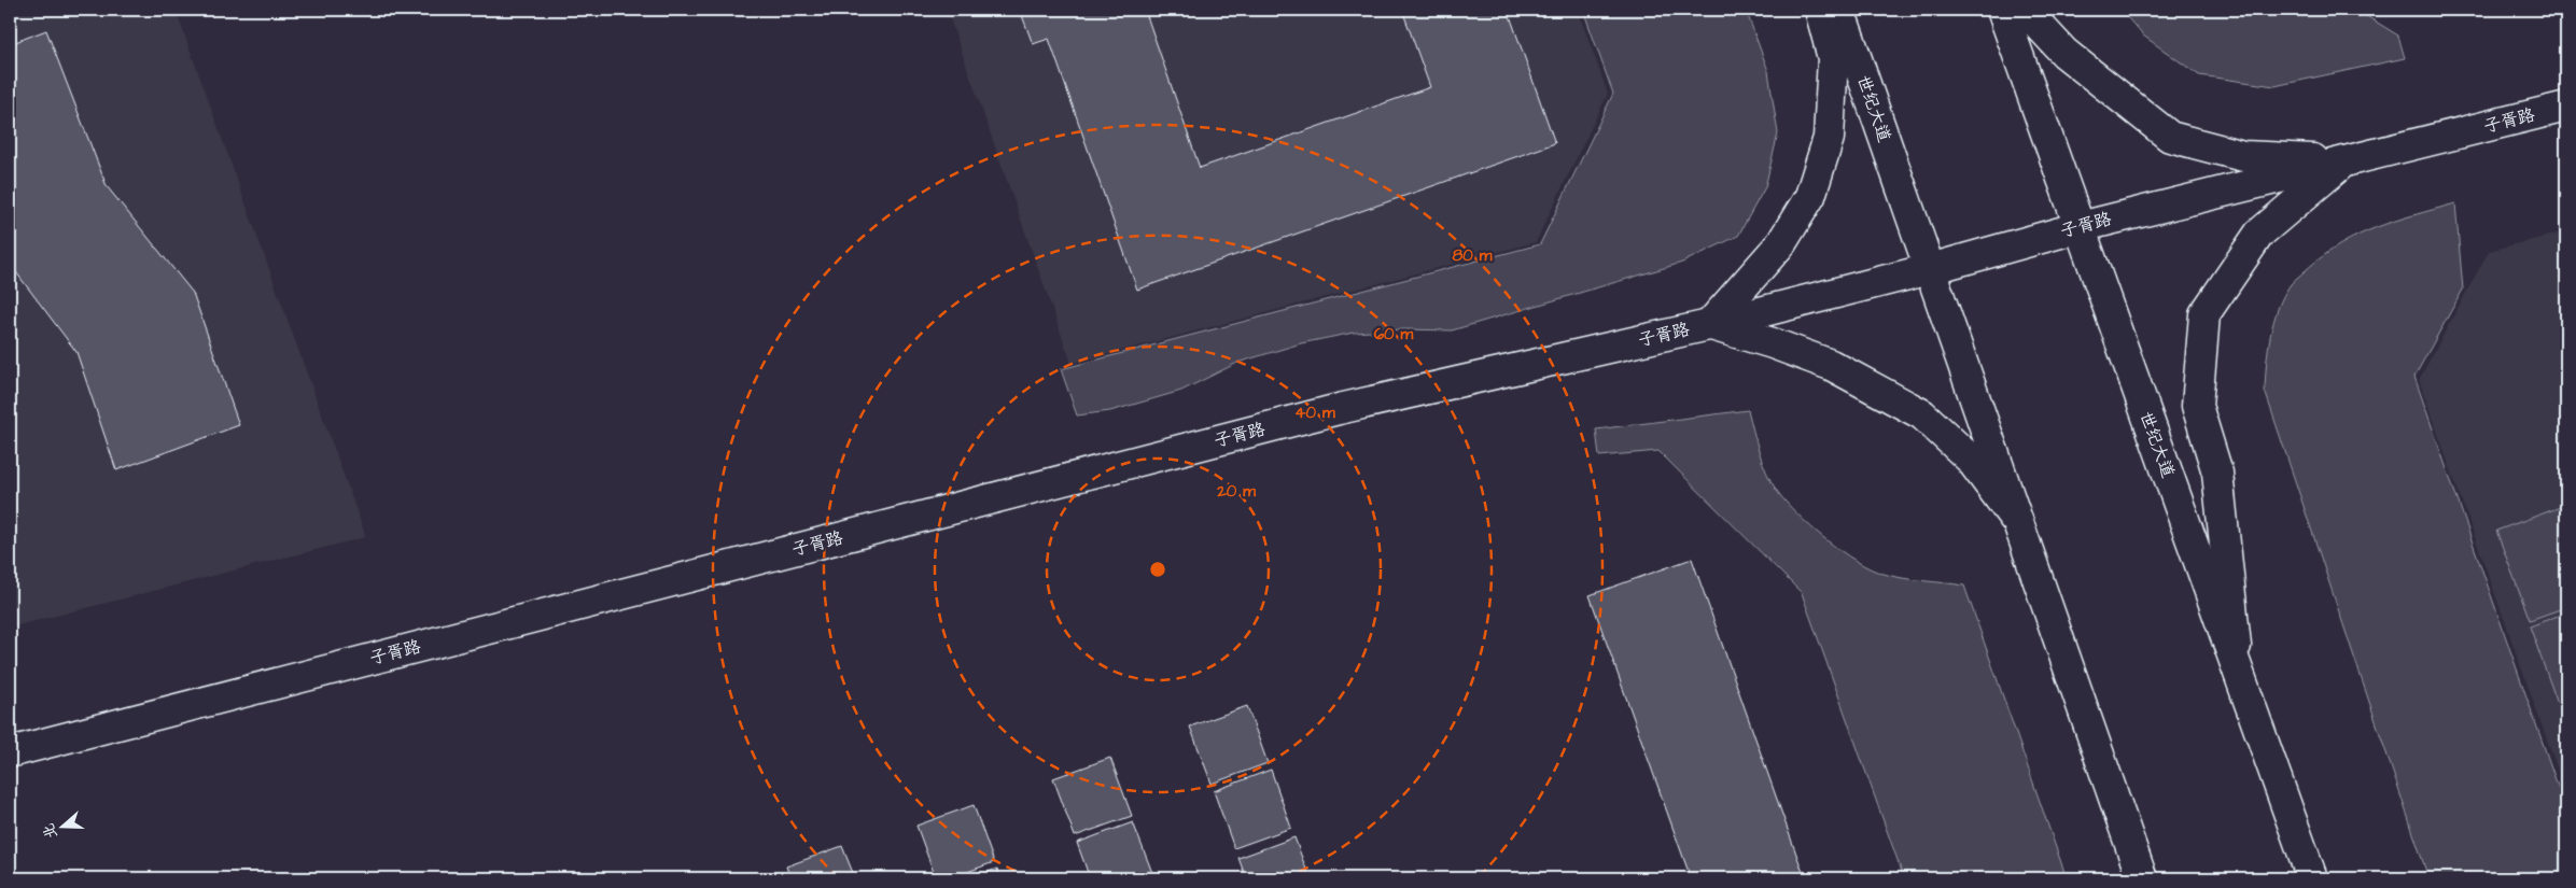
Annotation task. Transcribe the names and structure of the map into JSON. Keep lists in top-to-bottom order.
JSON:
{
  "streets": {
    "street": ["世纪大道", "子胥路"]
  },
  "crossings": [
    ["世纪大道", "子胥路"]
  ],
  "north": "left",
  "rings": [
    "80 m",
    "60 m",
    "40 m",
    "20 m"
  ]
}
